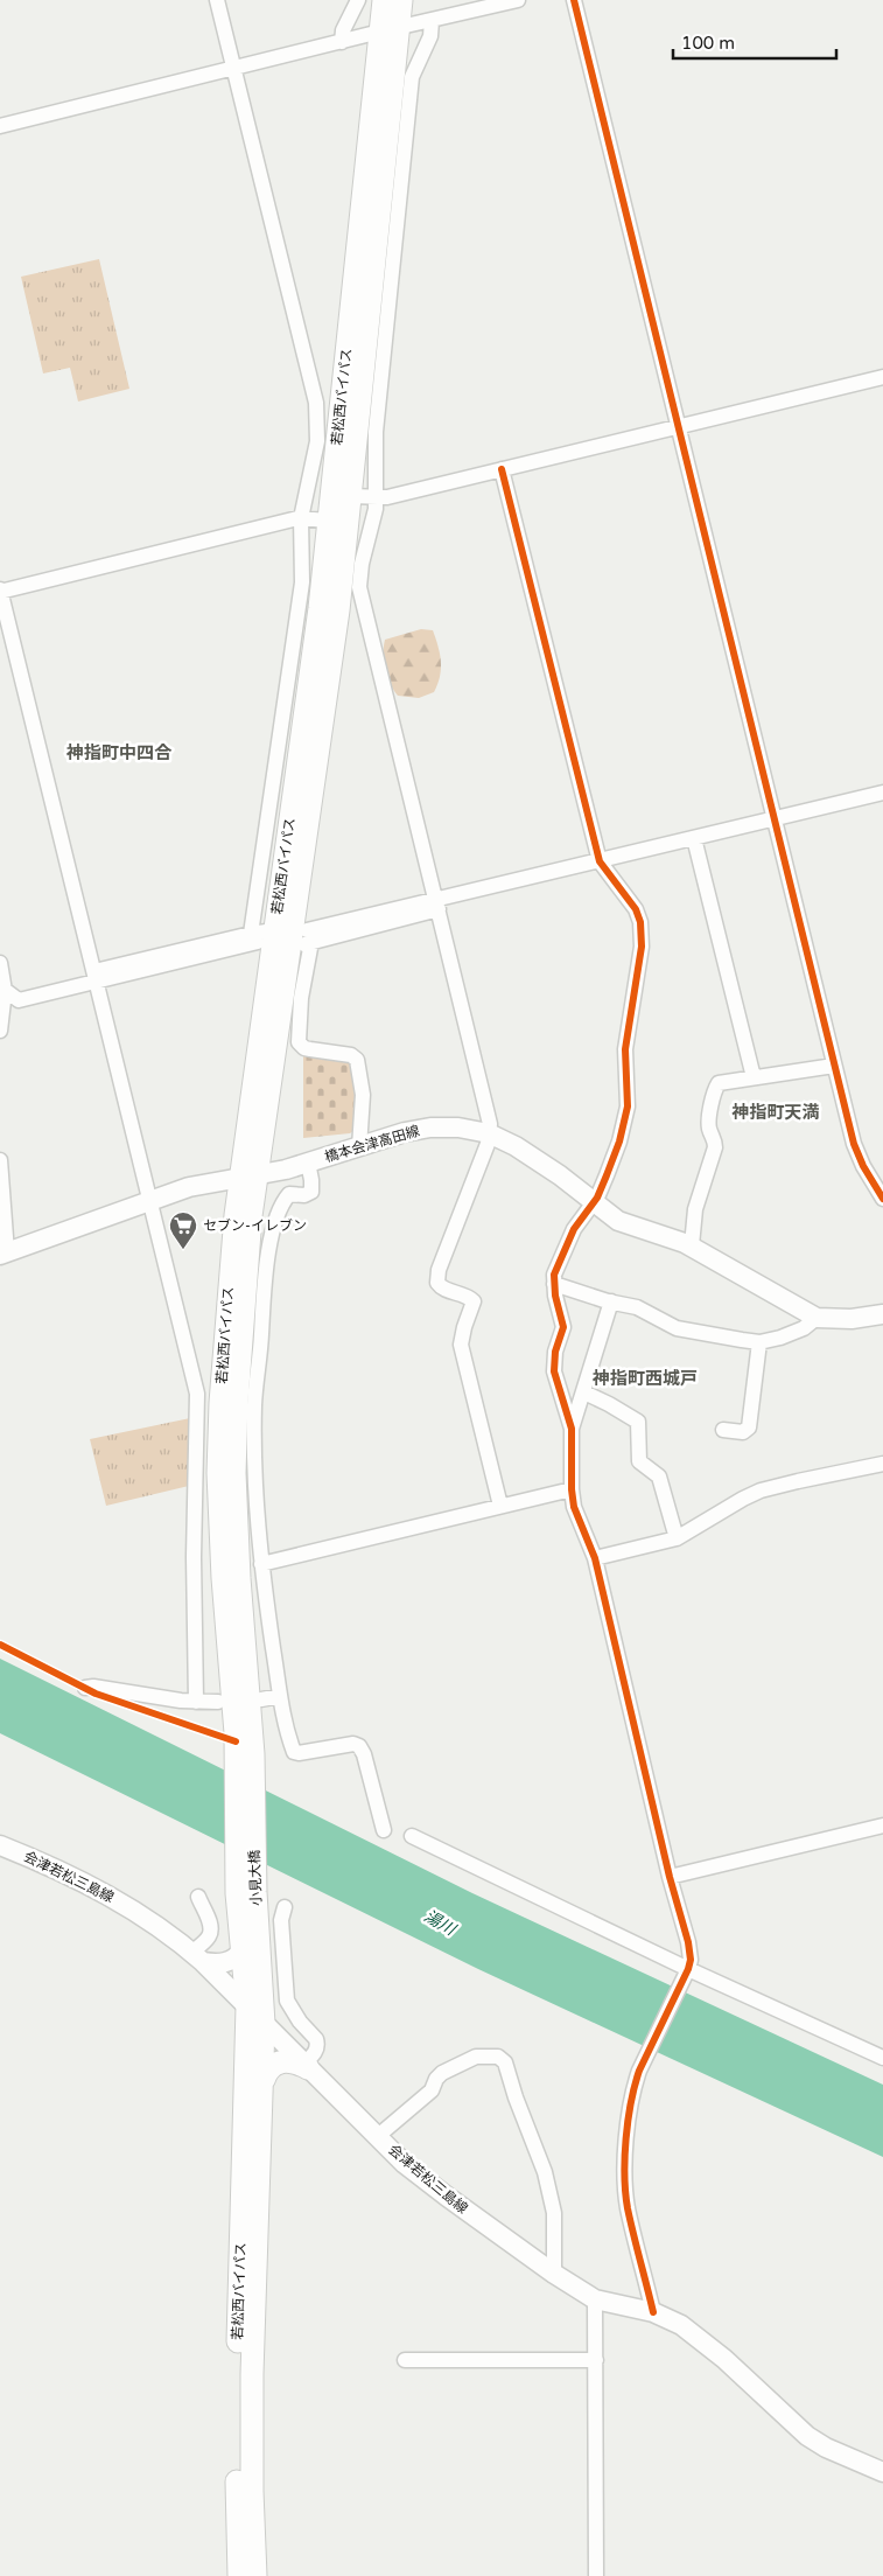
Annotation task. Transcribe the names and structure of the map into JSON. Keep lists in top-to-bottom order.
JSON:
{
  "streets": {
    "highway": ["若松西バイパス", "小見大橋"],
    "main road": ["橋本会津高田線", "会津若松三島線"]
  },
  "crossings": [
    ["若松西バイパス", "橋本会津高田線"],
    ["若松西バイパス", "会津若松三島線"],
    ["若松西バイパス", "小見大橋"],
    ["会津若松三島線", "小見大橋"]
  ],
  "districts": ["神指町中四合", "神指町天満", "神指町西城戸"],
  "water": ["湯川"],
  "places": {
    "supermarket": ["セブン-イレブン"]
  },
  "scale_bar": "100 m"
}
